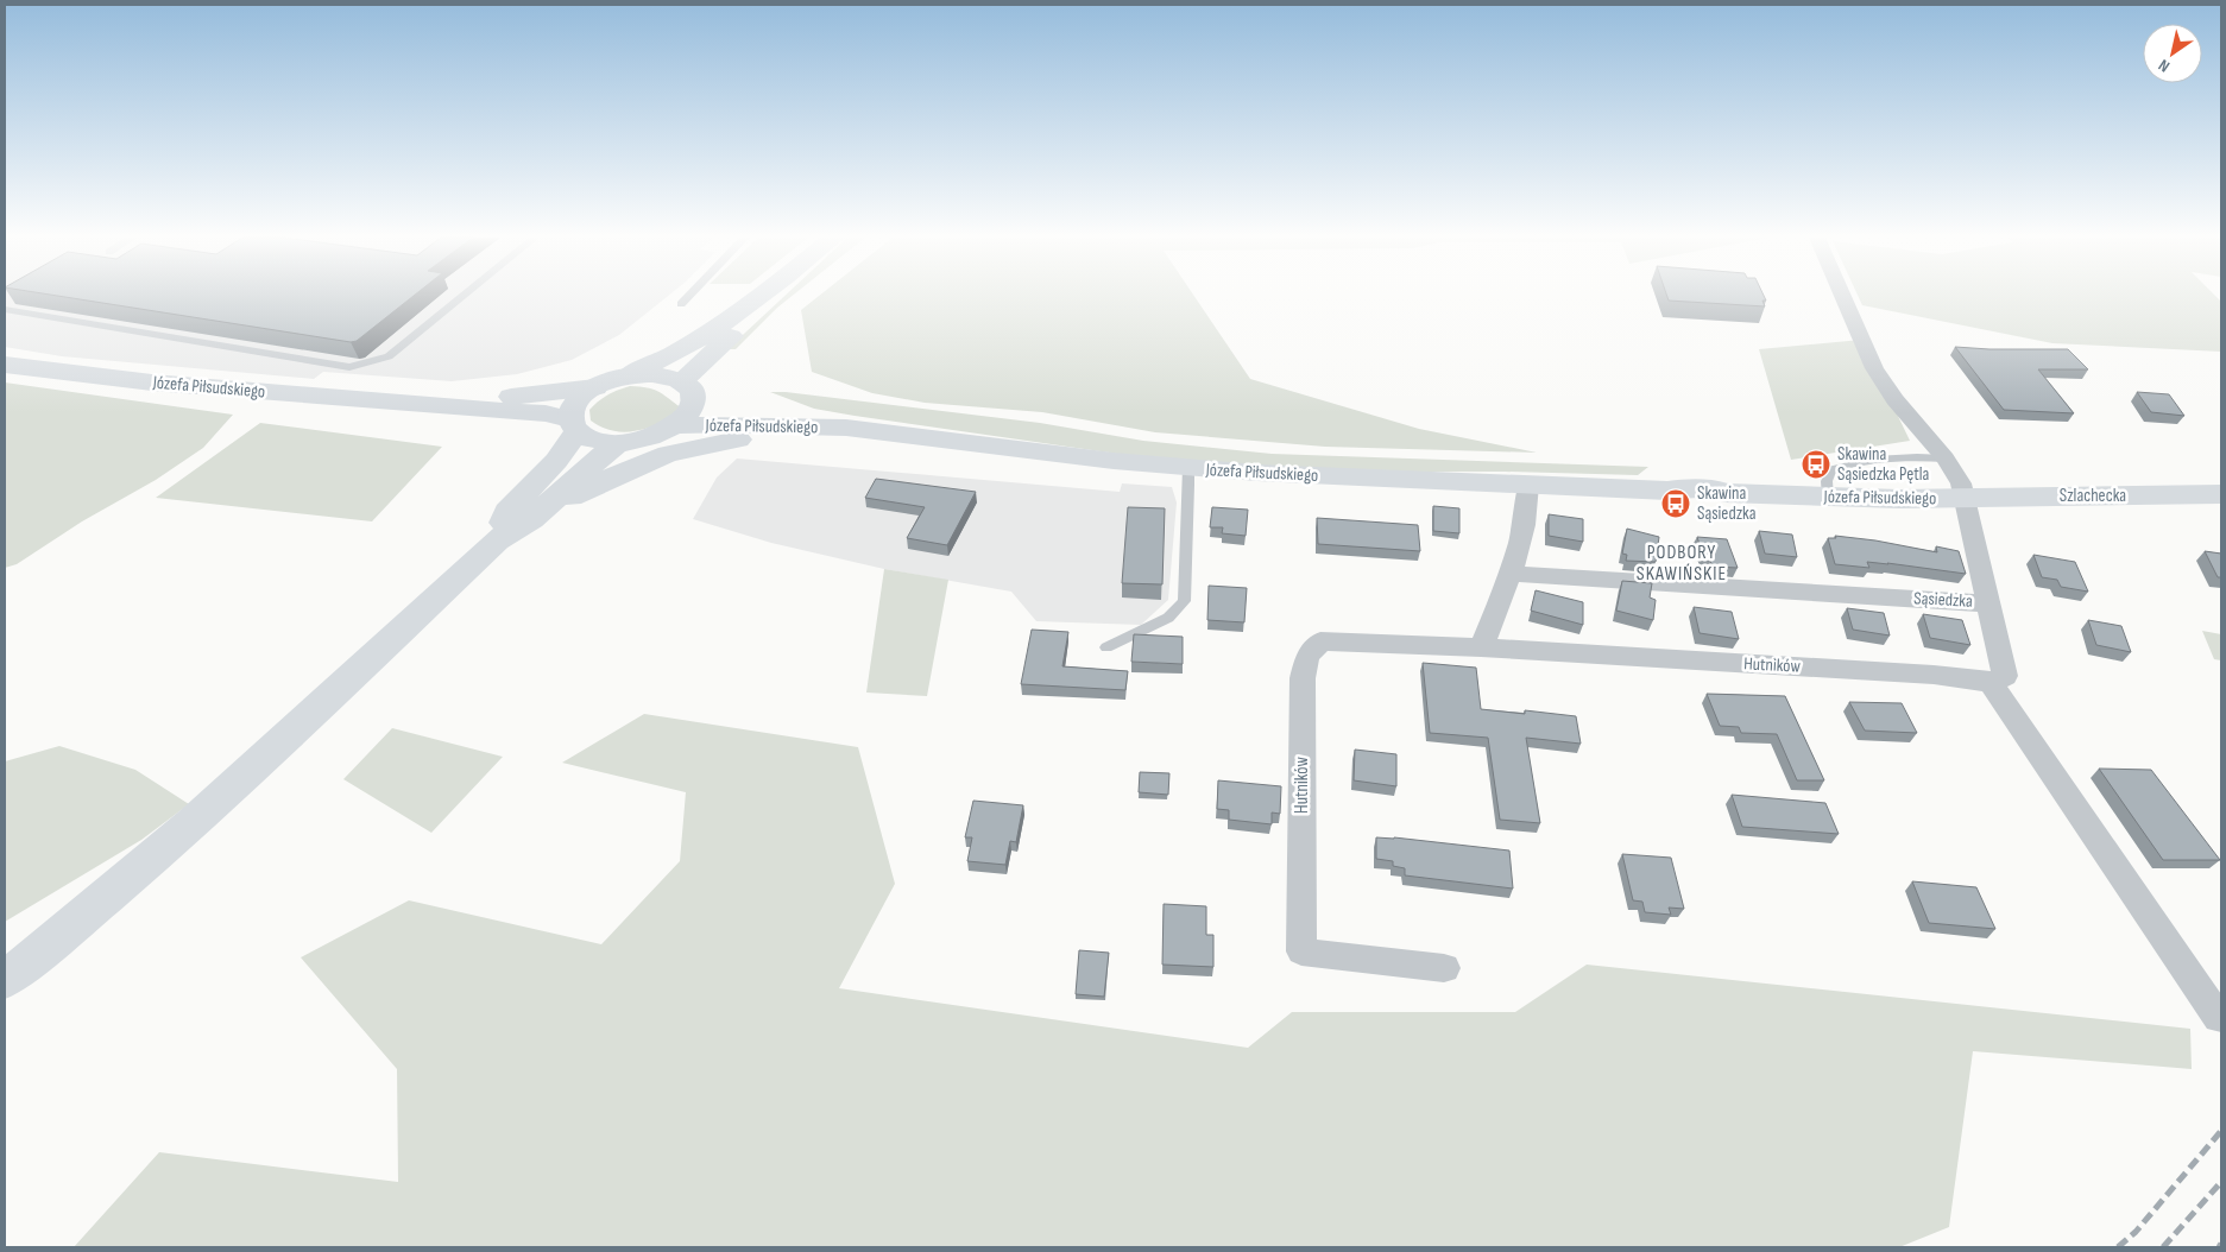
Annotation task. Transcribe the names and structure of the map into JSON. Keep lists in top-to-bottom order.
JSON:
{
  "streets": {
    "main road": ["Józefa Piłsudskiego", "Szlachecka"],
    "street": ["Sąsiedzka", "Hutników"]
  },
  "crossings": [
    ["Józefa Piłsudskiego", "Szlachecka"],
    ["Sąsiedzka", "Hutników"]
  ],
  "districts": ["PODBORY SKAWIŃSKIE"],
  "places": {
    "bus stop": ["Skawina Sąsiedzka Pętla", "Skawina Sąsiedzka"]
  },
  "north": "bottom left"
}
